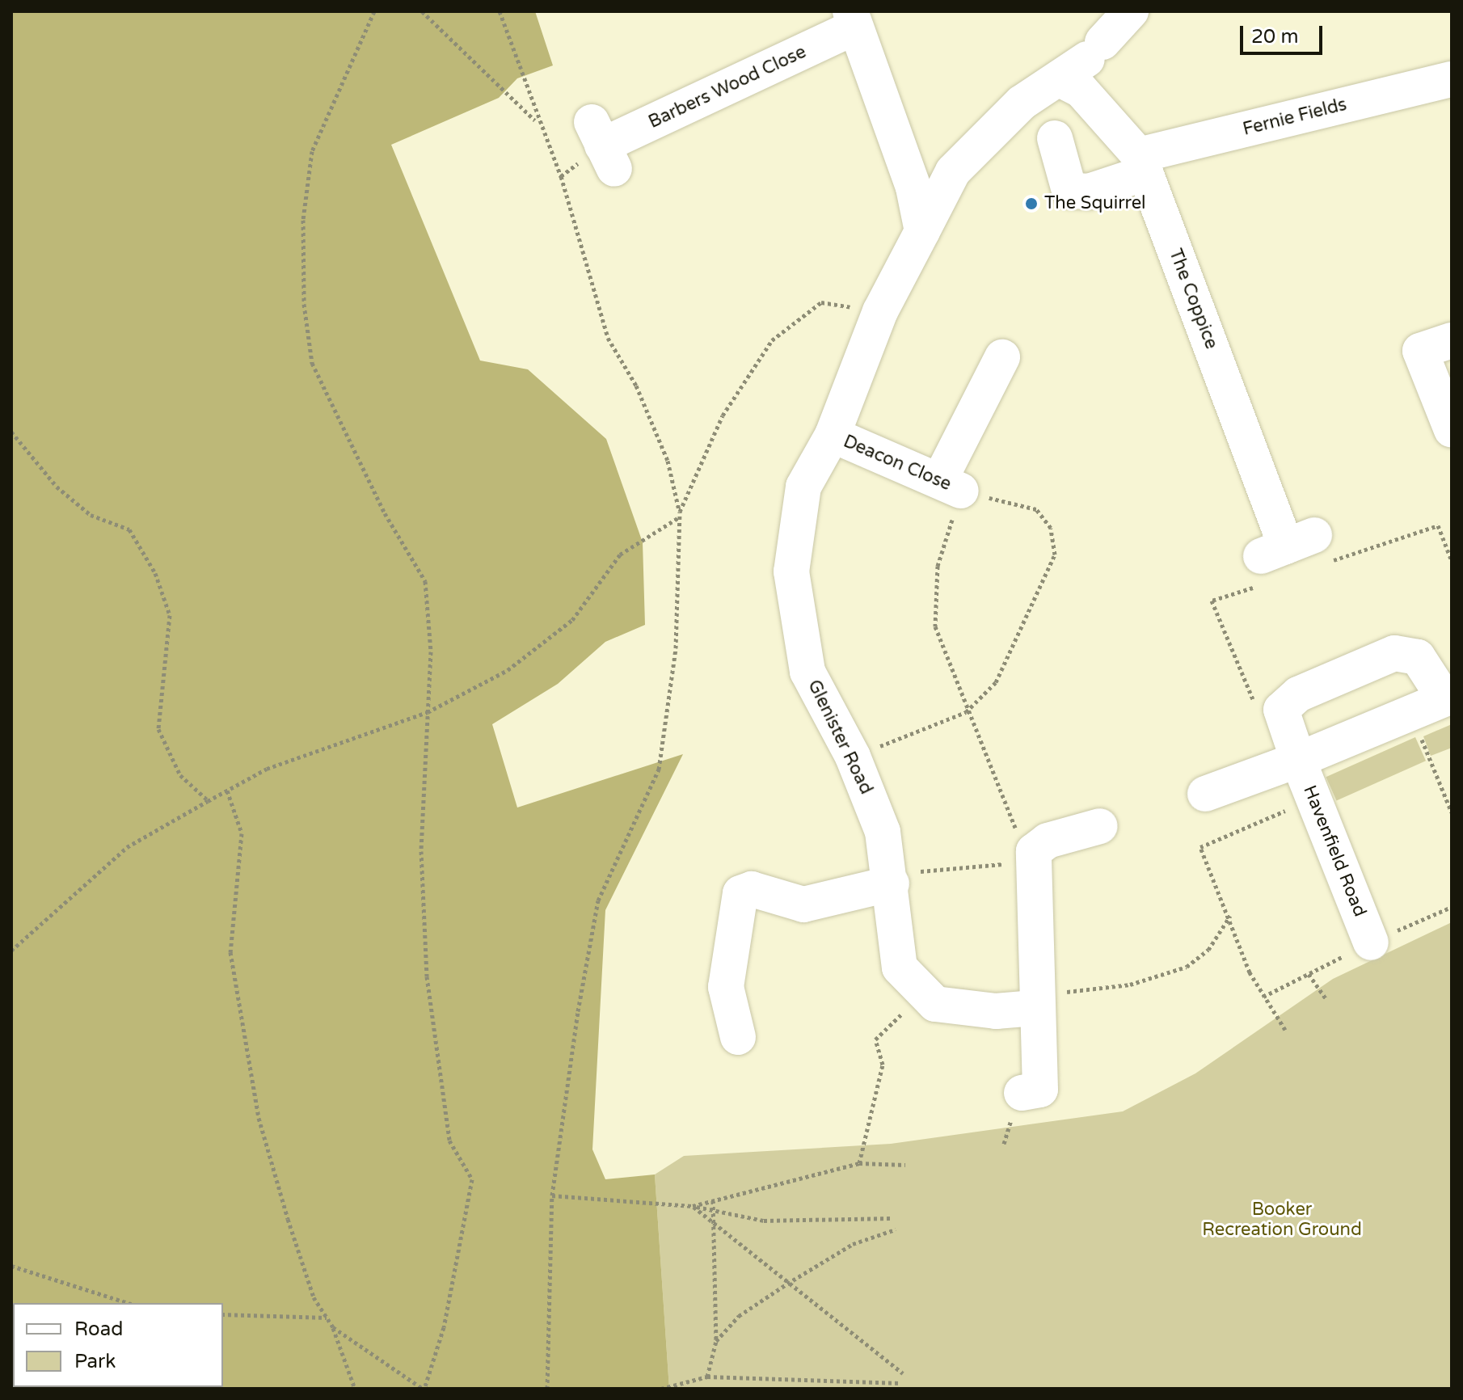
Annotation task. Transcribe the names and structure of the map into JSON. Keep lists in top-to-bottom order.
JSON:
{
  "streets": {
    "street": [
      "Barbers Wood Close",
      "Fernie Fields",
      "The Coppice",
      "Deacon Close",
      "Glenister Road",
      "Havenfield Road"
    ]
  },
  "crossings": [
    ["Fernie Fields", "The Coppice"],
    ["The Coppice", "Glenister Road"],
    ["Deacon Close", "Glenister Road"]
  ],
  "parks": ["Booker Recreation Ground"],
  "places": ["The Squirrel"],
  "legend": ["Road", "Park"],
  "scale_bar": "20 m"
}
